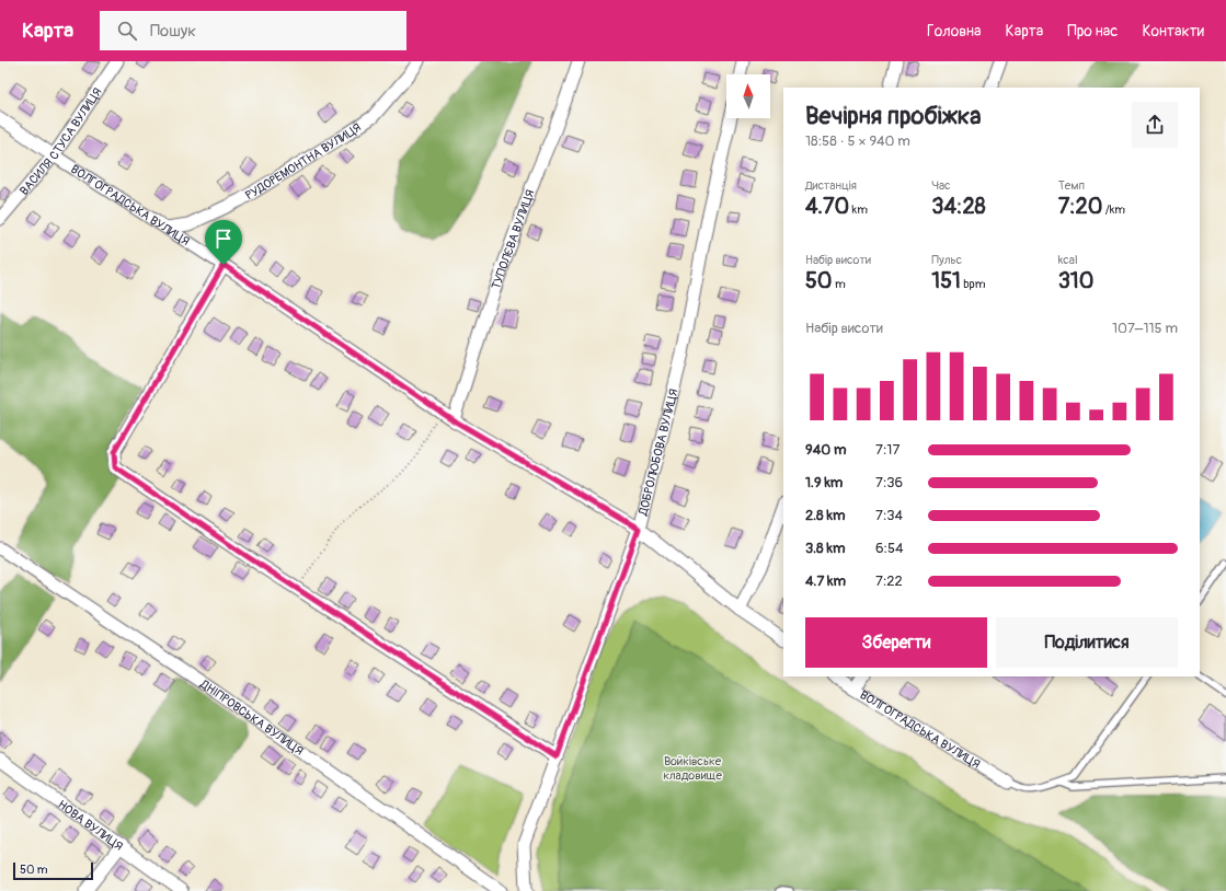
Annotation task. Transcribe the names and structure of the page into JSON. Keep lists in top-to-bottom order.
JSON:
{
  "streets": {
    "street": [
      "ВАСИЛЯ СТУСА ВУЛИЦЯ",
      "РУДОРЕМОНТНА ВУЛИЦЯ",
      "ВОЛГОГРАДСЬКА ВУЛИЦЯ",
      "ТУПОЛЄВА ВУЛИЦЯ",
      "ДОБРОЛЮБОВА ВУЛИЦЯ",
      "ДНІПРОВСЬКА ВУЛИЦЯ",
      "НОВА ВУЛИЦЯ"
    ]
  },
  "crossings": [
    ["ВАСИЛЯ СТУСА ВУЛИЦЯ", "ВОЛГОГРАДСЬКА ВУЛИЦЯ"],
    ["РУДОРЕМОНТНА ВУЛИЦЯ", "ВОЛГОГРАДСЬКА ВУЛИЦЯ"],
    ["ВОЛГОГРАДСЬКА ВУЛИЦЯ", "ТУПОЛЄВА ВУЛИЦЯ"],
    ["ВОЛГОГРАДСЬКА ВУЛИЦЯ", "ДОБРОЛЮБОВА ВУЛИЦЯ"]
  ],
  "parks": ["Войківське кладовище"],
  "scale_bar": "50 m",
  "north": "top",
  "page": {
    "header": "Карта",
    "search": "Пошук",
    "nav": [
      "Головна",
      "Карта",
      "Про нас",
      "Контакти"
    ],
    "heading": ["Вечірня пробіжка", "18:58 · 5 × 940 m"],
    "stats": [
      ["Дистанція", "4.70 km"],
      ["Час", "34:28"],
      ["Темп", "7:20 /km"],
      ["Набір висоти", "50 m"],
      ["Пульс", "151 bpm"],
      ["kcal", "310"]
    ],
    "chart": ["Набір висоти", "107–115 m"],
    "list": [
      {
        "name": "940 m",
        "note": "7:17"
      },
      {
        "name": "1.9 km",
        "note": "7:36"
      },
      {
        "name": "2.8 km",
        "note": "7:34"
      },
      {
        "name": "3.8 km",
        "note": "6:54"
      },
      {
        "name": "4.7 km",
        "note": "7:22"
      }
    ],
    "buttons": ["Зберегти", "Поділитися"],
    "scale": "50 m"
  }
}
